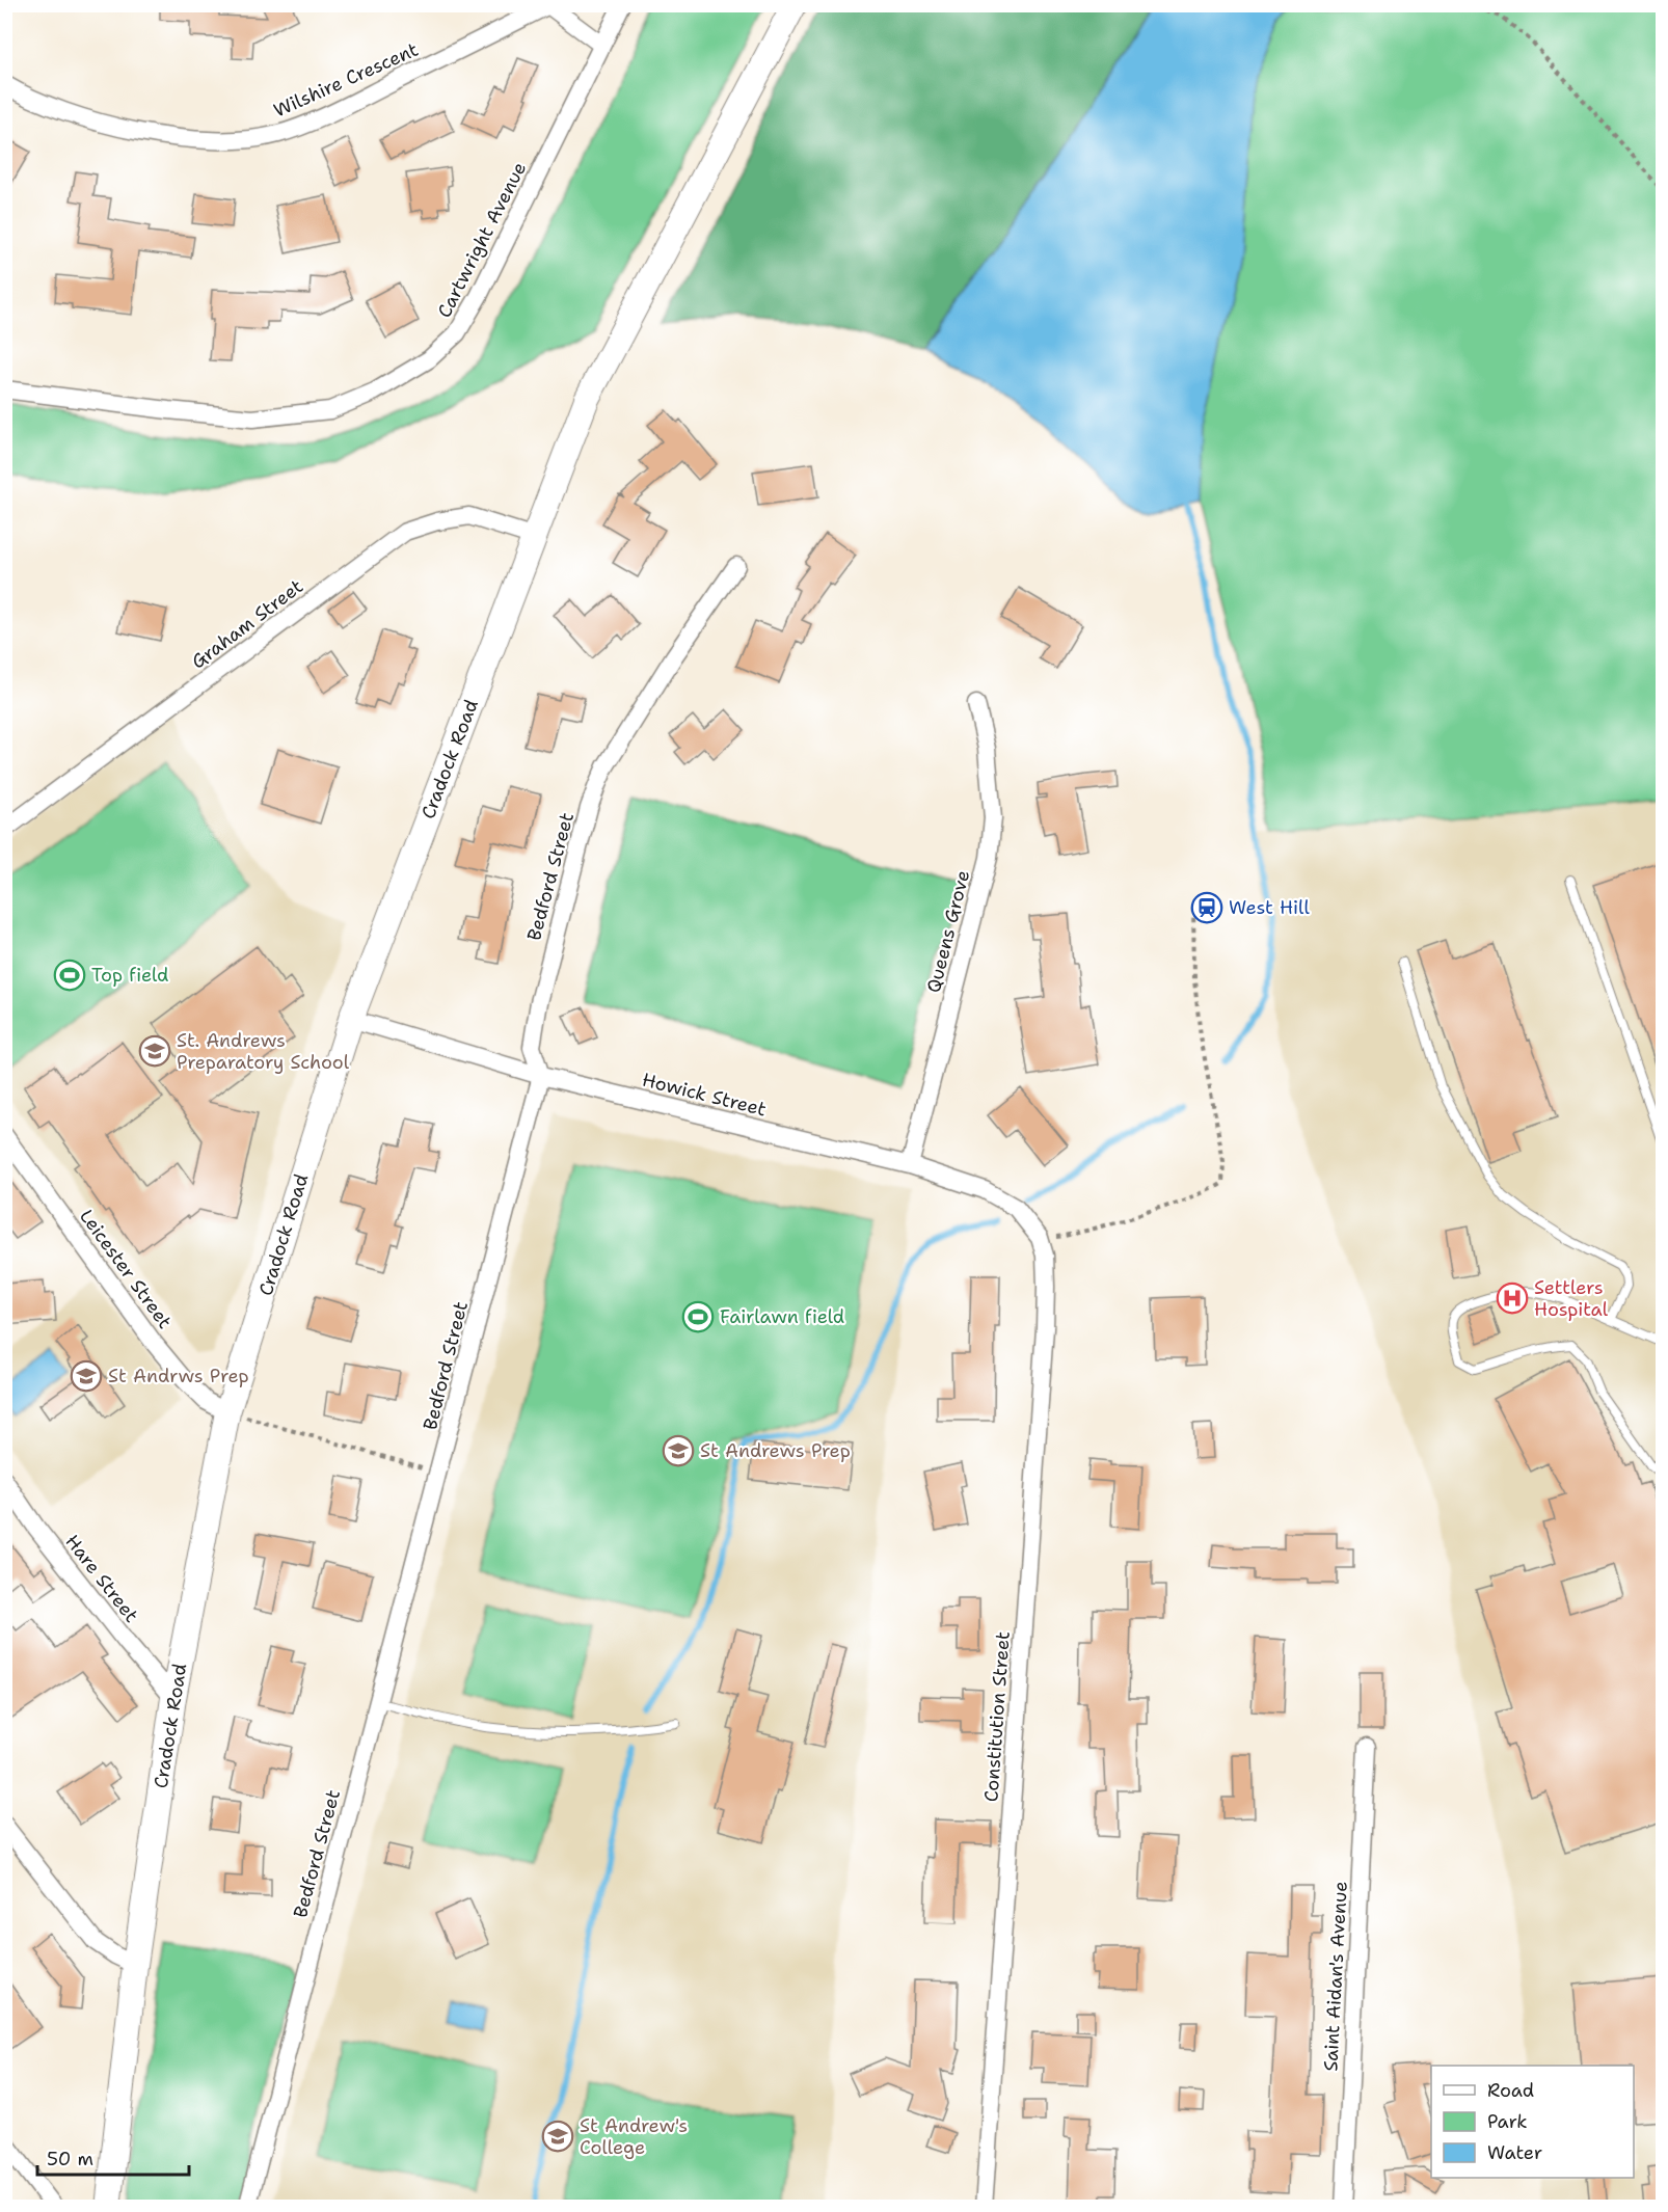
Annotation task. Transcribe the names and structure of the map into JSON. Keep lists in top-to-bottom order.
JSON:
{
  "streets": {
    "main road": ["Cradock Road"],
    "street": [
      "Wilshire Crescent",
      "Cartwright Avenue",
      "Graham Street",
      "Bedford Street",
      "Queens Grove",
      "Howick Street",
      "Leicester Street",
      "Hare Street",
      "Constitution Street",
      "Saint Aidan's Avenue"
    ]
  },
  "crossings": [
    ["Graham Street", "Cradock Road"],
    ["Cradock Road", "Howick Street"],
    ["Cradock Road", "Leicester Street"],
    ["Cradock Road", "Hare Street"],
    ["Bedford Street", "Howick Street"],
    ["Queens Grove", "Howick Street"],
    ["Howick Street", "Constitution Street"]
  ],
  "places": {
    "station": ["West Hill"],
    "sports": ["Top field", "Fairlawn field"],
    "school or university": [
      "St. Andrews Preparatory School",
      "St Andrws Prep",
      "St Andrews Prep",
      "St Andrew's College"
    ],
    "hospital": ["Settlers Hospital"]
  },
  "legend": ["Road", "Park", "Water"],
  "scale_bar": "50 m"
}
